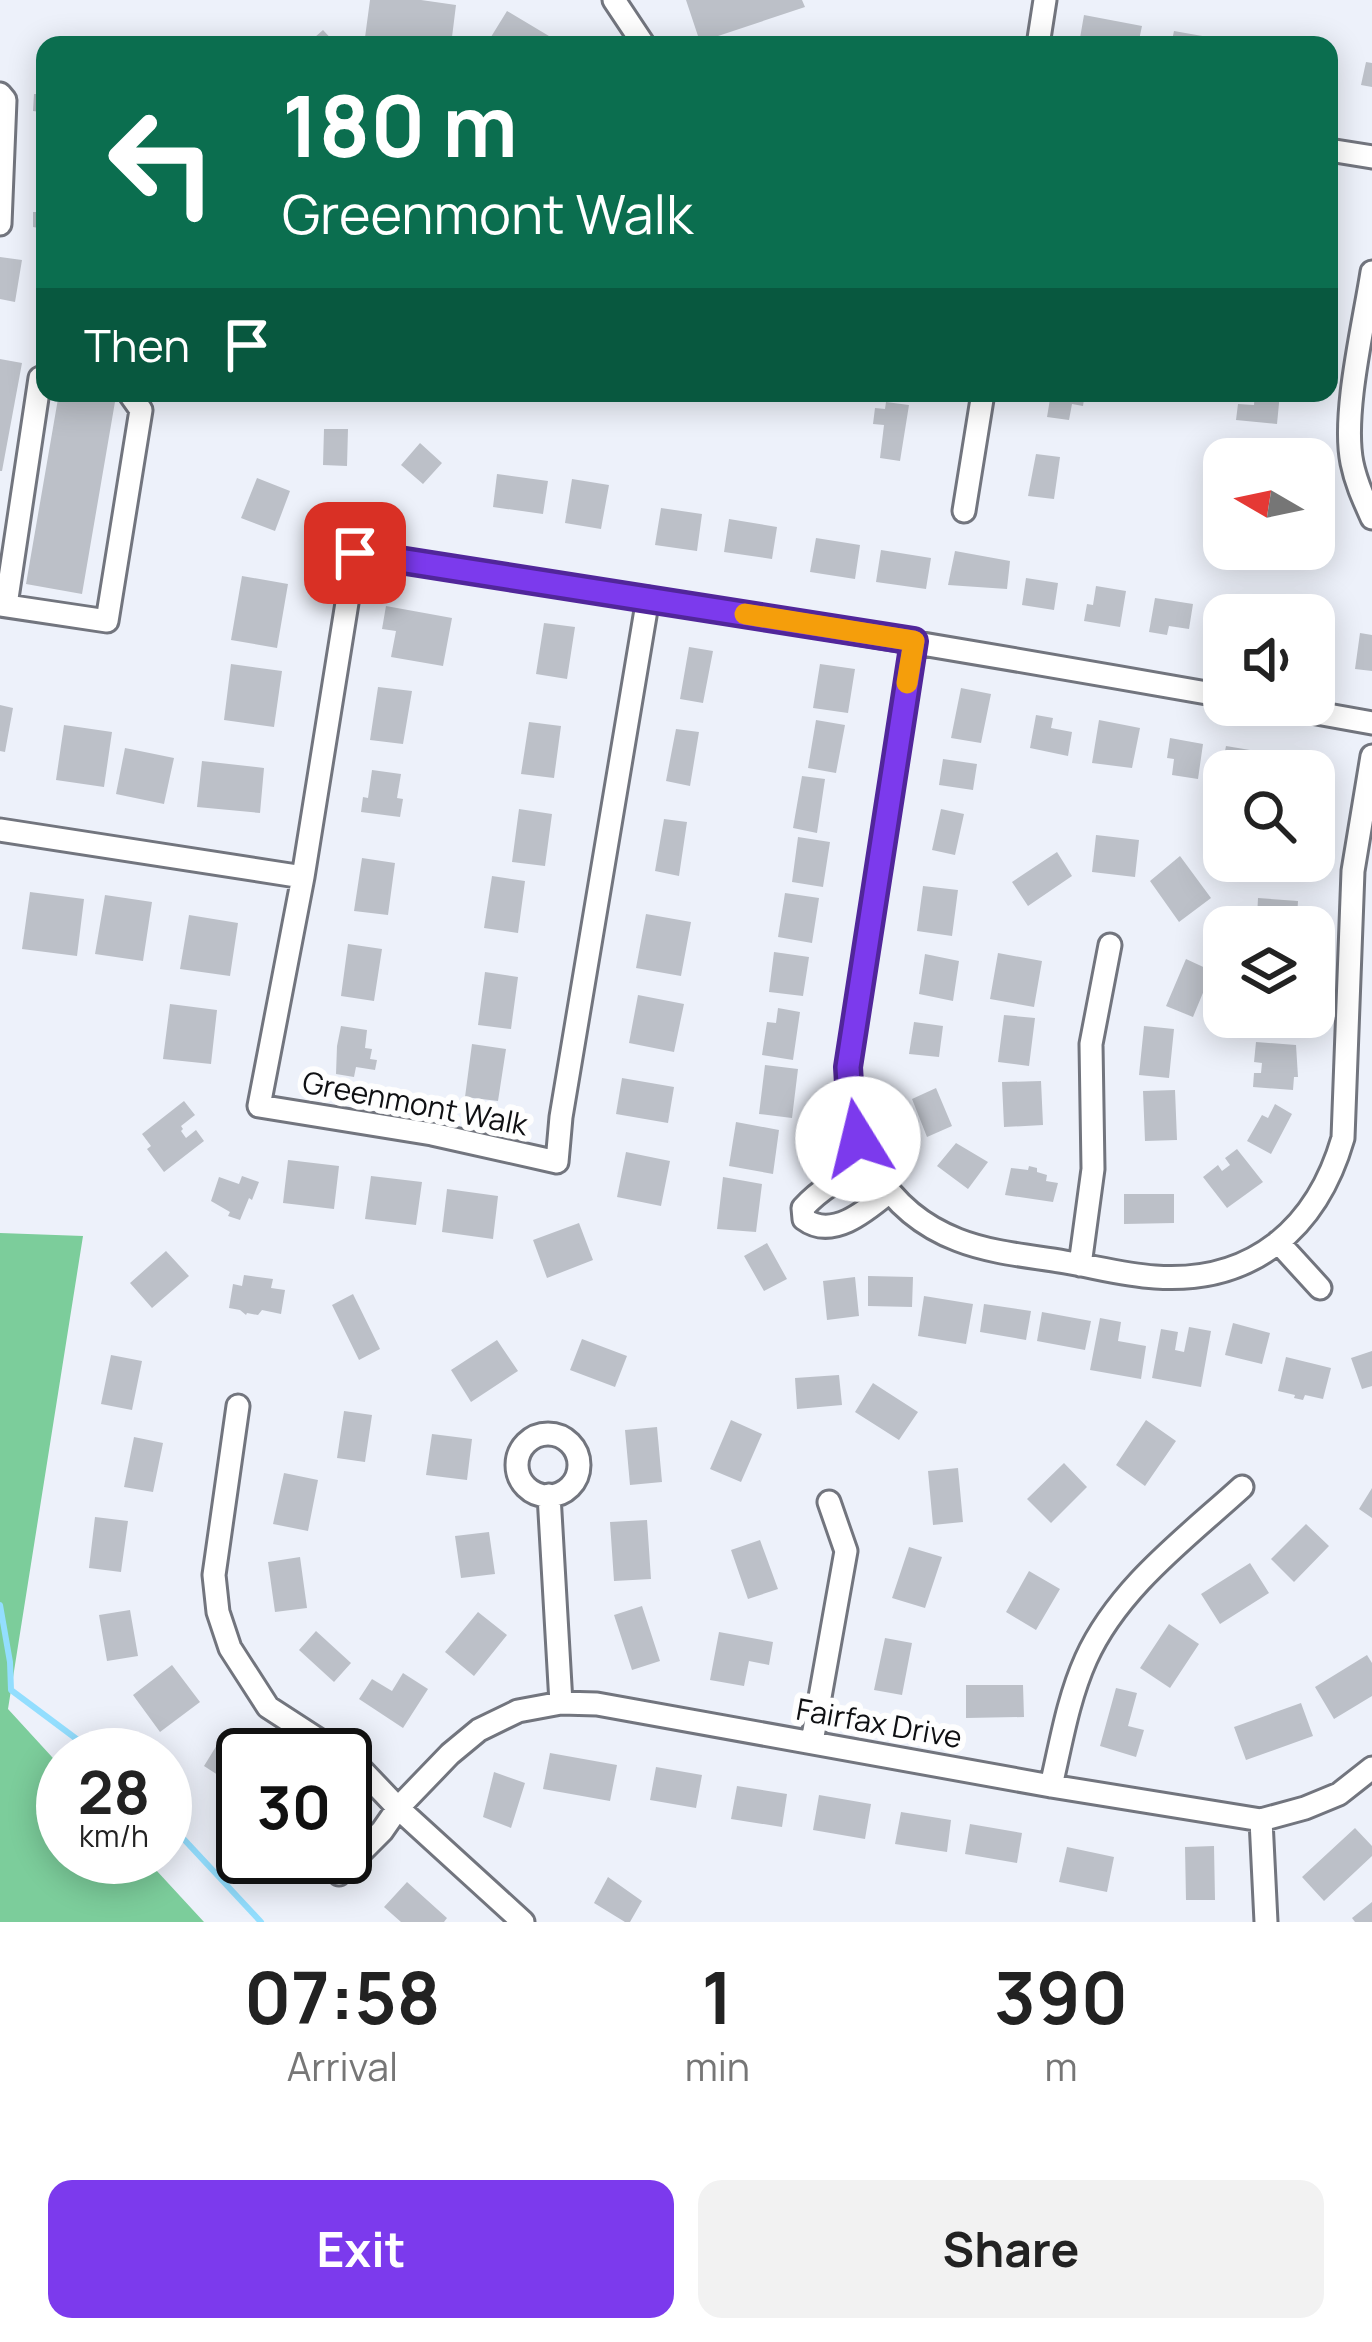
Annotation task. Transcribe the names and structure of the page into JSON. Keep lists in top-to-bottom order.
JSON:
{
  "streets": {
    "street": ["Greenmont Walk", "Fairfax Drive"]
  },
  "north": "left",
  "page": {
    "turn": ["180 m", "Greenmont Walk"],
    "then": "Then",
    "speed": "28 km/h",
    "limit": "30",
    "eta": [
      "07:58",
      "Arrival",
      "1",
      "min",
      "390",
      "m"
    ],
    "buttons": ["Exit", "Share"]
  }
}
